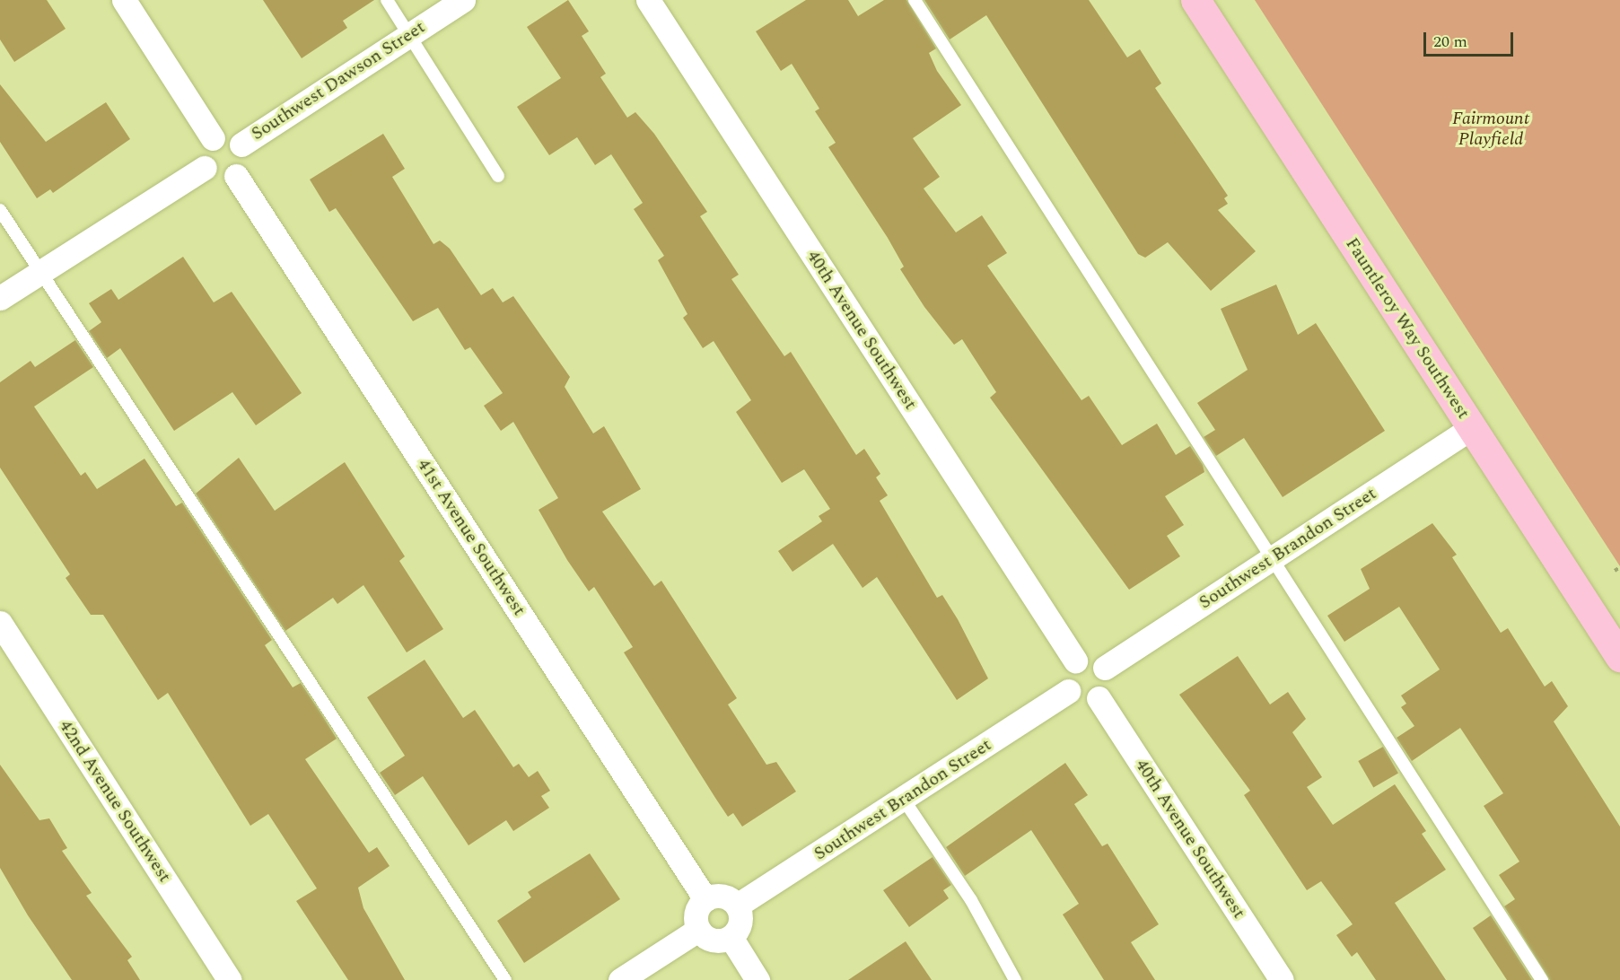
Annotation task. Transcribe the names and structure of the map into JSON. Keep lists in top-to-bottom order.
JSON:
{
  "streets": {
    "main road": ["Fauntleroy Way Southwest"],
    "street": [
      "Southwest Dawson Street",
      "40th Avenue Southwest",
      "41st Avenue Southwest",
      "Southwest Brandon Street",
      "42nd Avenue Southwest"
    ]
  },
  "crossings": [
    ["Southwest Dawson Street", "41st Avenue Southwest"],
    ["Fauntleroy Way Southwest", "Southwest Brandon Street"],
    ["40th Avenue Southwest", "Southwest Brandon Street"],
    ["41st Avenue Southwest", "Southwest Brandon Street"]
  ],
  "parks": ["Fairmount Playfield"],
  "scale_bar": "20 m"
}
